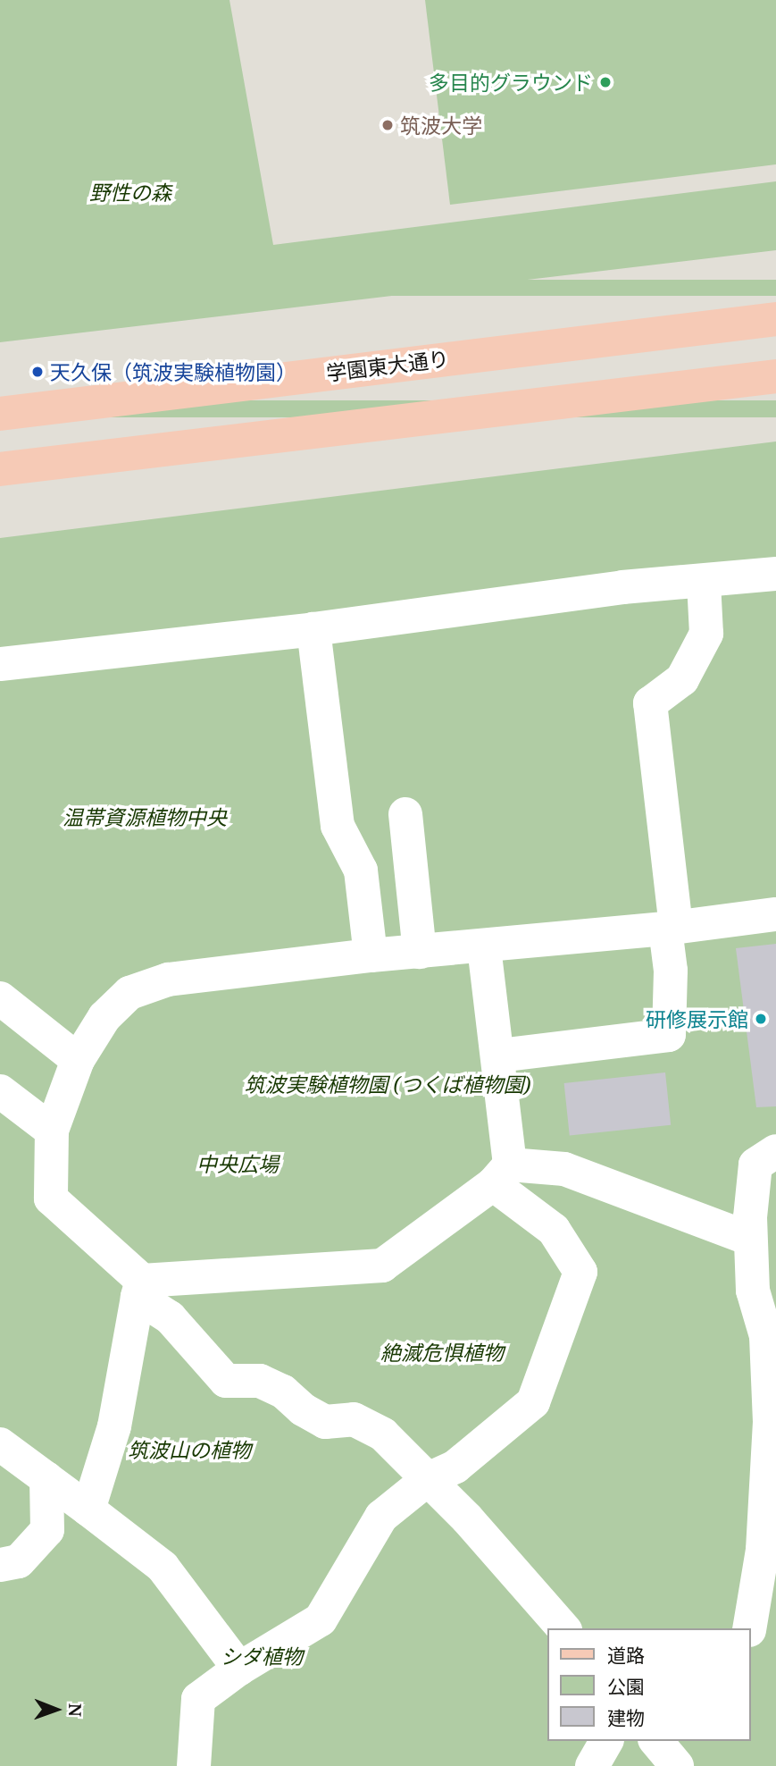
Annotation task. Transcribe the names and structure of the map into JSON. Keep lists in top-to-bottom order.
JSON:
{
  "streets": {
    "main road": ["学園東大通り"]
  },
  "parks": [
    "野性の森",
    "温帯資源植物中央",
    "筑波実験植物園 (つくば植物園)",
    "中央広場",
    "絶滅危惧植物",
    "筑波山の植物",
    "シダ植物"
  ],
  "places": [
    "多目的グラウンド",
    "筑波大学",
    "天久保（筑波実験植物園）",
    "研修展示館"
  ],
  "legend": ["道路", "公園", "建物"],
  "north": "right"
}
